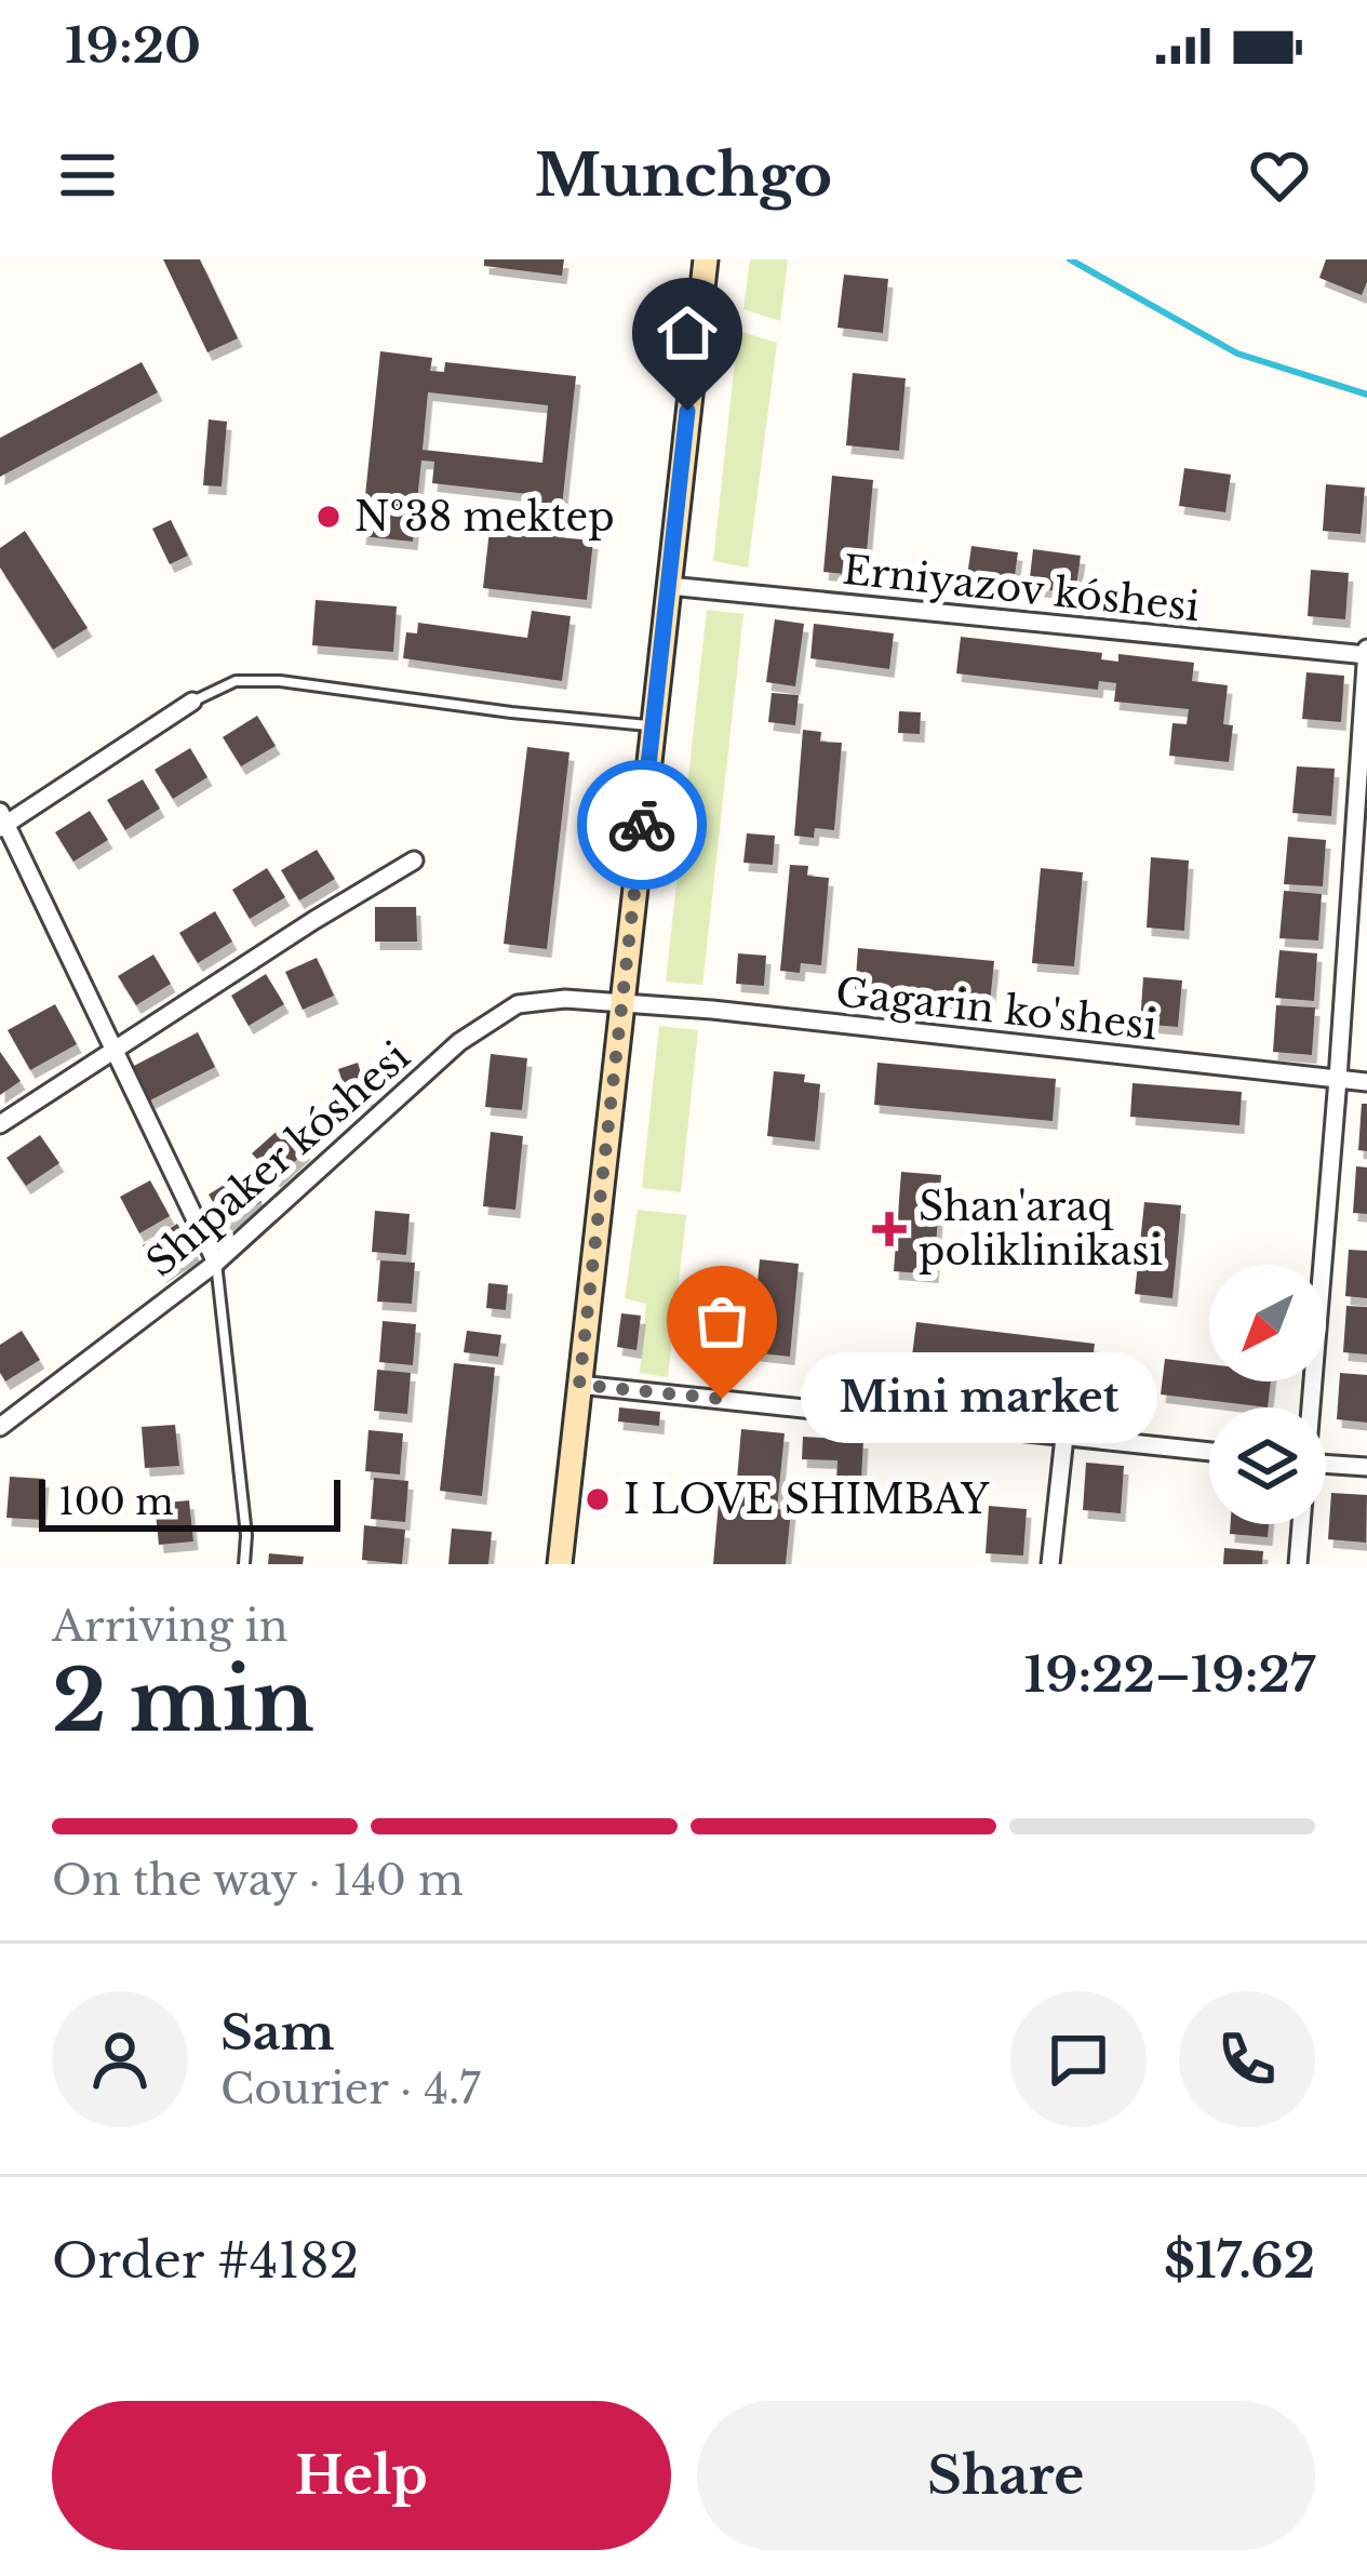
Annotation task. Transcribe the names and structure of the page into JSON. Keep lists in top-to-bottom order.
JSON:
{
  "streets": {
    "street": ["Erniyazov kóshesi", "Gagarin ko'shesi", "Shıpaker kóshesi"]
  },
  "crossings": [
    ["Gagarin ko'shesi", "Shıpaker kóshesi"]
  ],
  "places": {
    "other": ["№38 mektep", "Mini market", "I LOVE SHIMBAY"],
    "health": ["Shan'araq poliklinikasi"]
  },
  "scale_bar": "100 m",
  "north": "bottom left",
  "page": {
    "status": "19:20",
    "header": "Munchgo",
    "bubble": "Mini market",
    "scale": "100 m",
    "heading": ["2 min", "Arriving in", "19:22–19:27"],
    "panel": [
      "Sam",
      "Courier · 4.7",
      "Order #4182",
      "$17.62"
    ],
    "bar": "On the way · 140 m",
    "buttons": ["Help", "Share"]
  }
}
